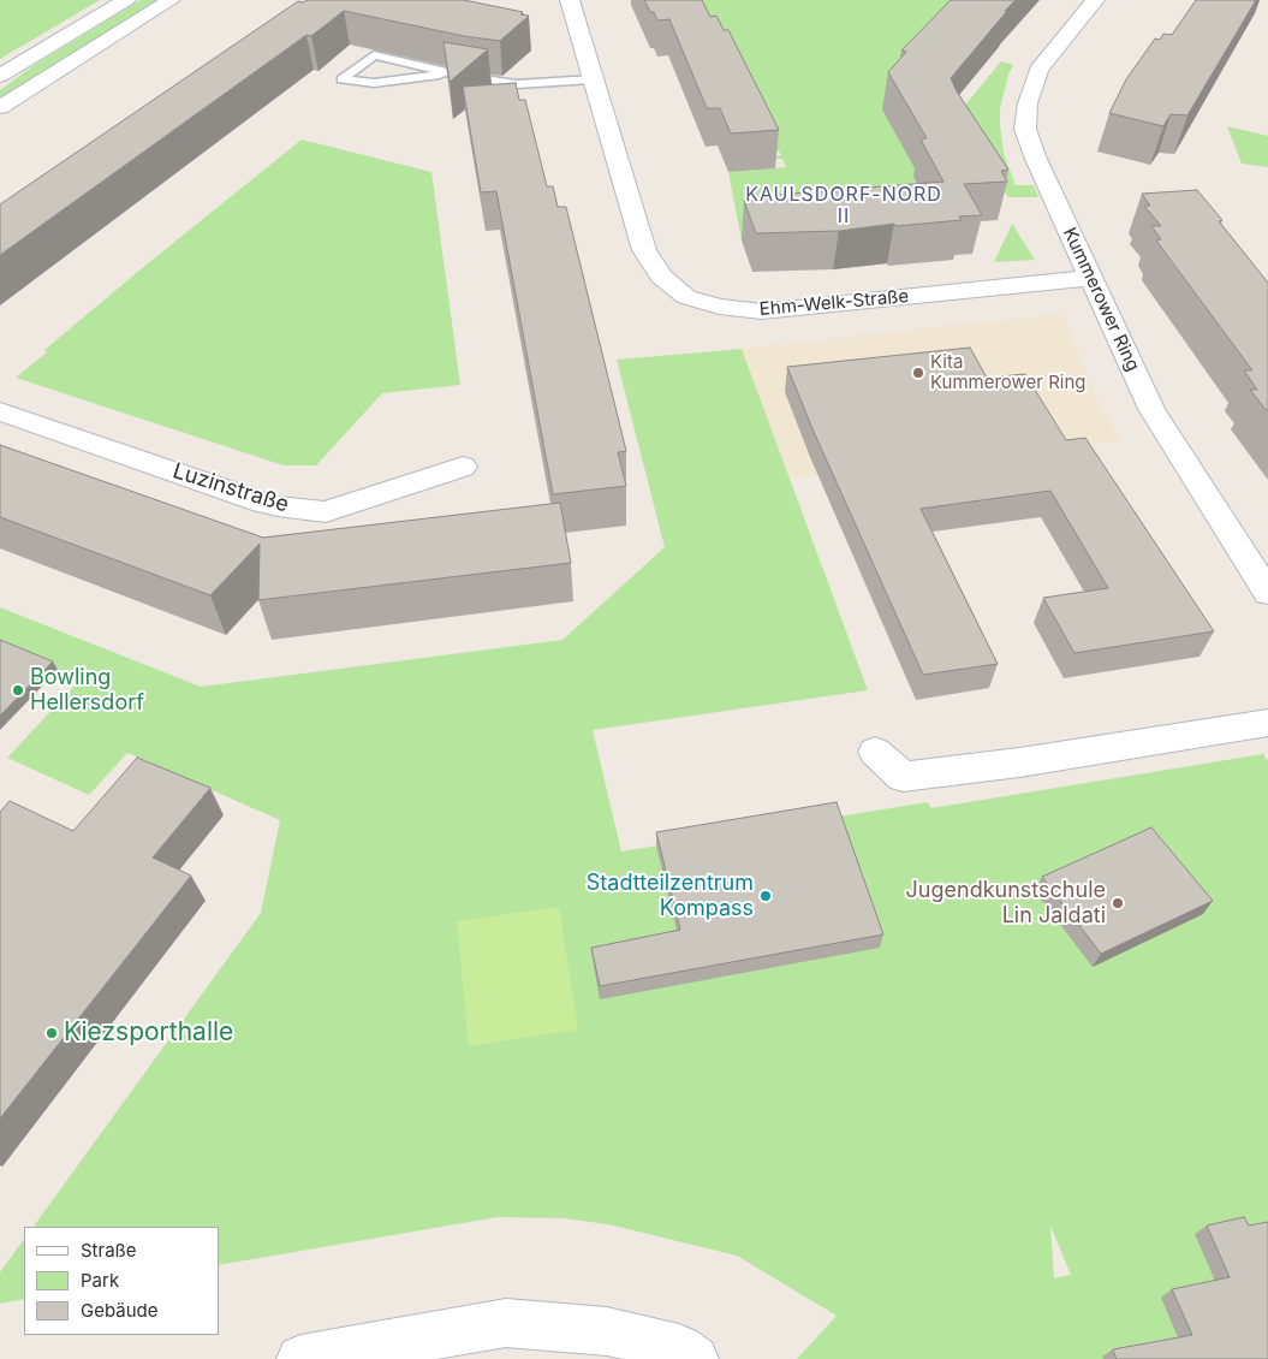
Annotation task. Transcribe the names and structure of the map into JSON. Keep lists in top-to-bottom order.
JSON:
{
  "streets": {
    "street": ["Kummerower Ring", "Ehm-Welk-Straße", "Luzinstraße"]
  },
  "crossings": [
    ["Kummerower Ring", "Ehm-Welk-Straße"]
  ],
  "districts": ["KAULSDORF-NORD II"],
  "places": [
    "Kita Kummerower Ring",
    "Bowling Hellersdorf",
    "Stadtteilzentrum Kompass",
    "Jugendkunstschule Lin Jaldati",
    "Kiezsporthalle"
  ],
  "legend": ["Straße", "Park", "Gebäude"]
}
